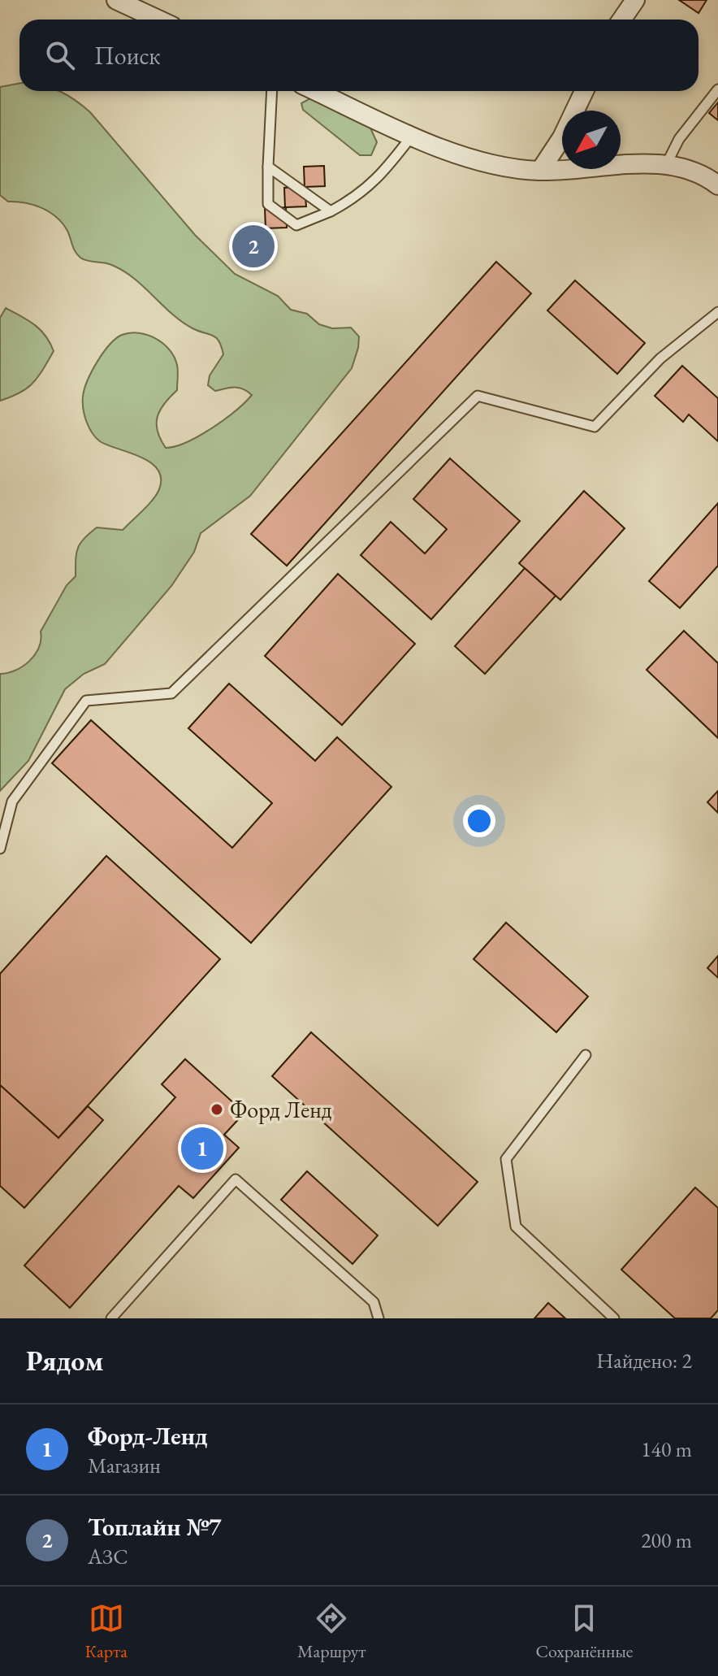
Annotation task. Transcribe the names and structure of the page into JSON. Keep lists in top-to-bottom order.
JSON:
{
  "places": ["Форд Ленд"],
  "north": "bottom left",
  "page": {
    "search": "Поиск",
    "pins": ["2", "1"],
    "heading": ["Рядом", "Найдено: 2"],
    "list": [
      {
        "mark": "1",
        "name": "Форд-Ленд",
        "note": "Магазин",
        "value": "140 m"
      },
      {
        "mark": "2",
        "name": "Топлайн №7",
        "note": "АЗС",
        "value": "200 m"
      }
    ],
    "nav": ["Карта", "Маршрут", "Сохранённые"]
  }
}
